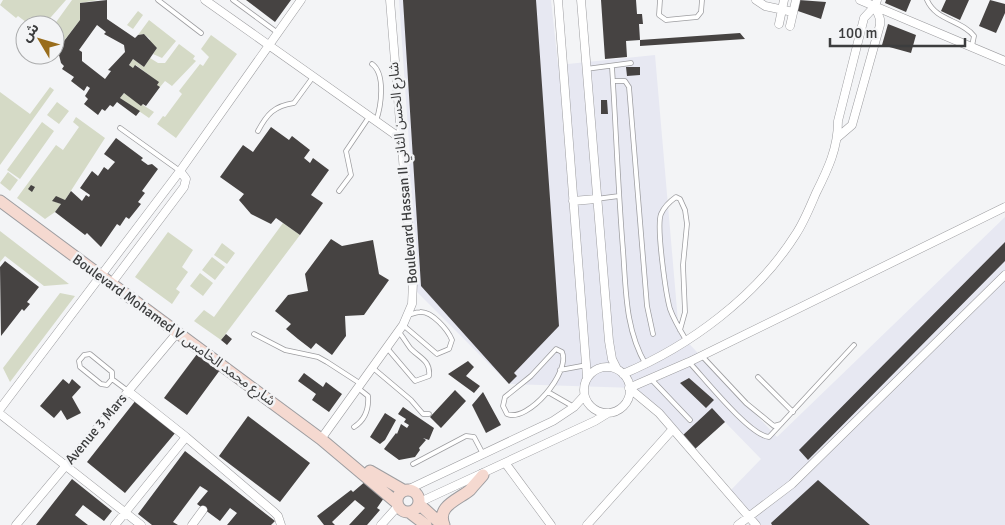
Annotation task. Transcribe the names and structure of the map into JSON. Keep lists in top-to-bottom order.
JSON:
{
  "streets": {
    "street": ["Boulevard Hassan II شارع الحسن الثاني", "Boulevard Mohamed V شارع محمد الخامس", "Avenue 3 Mars"]
  },
  "crossings": [
    ["Boulevard Hassan II شارع الحسن الثاني", "Boulevard Mohamed V شارع محمد الخامس"],
    ["Boulevard Mohamed V شارع محمد الخامس", "Avenue 3 Mars"]
  ],
  "scale_bar": "100 m",
  "north": "top left"
}
